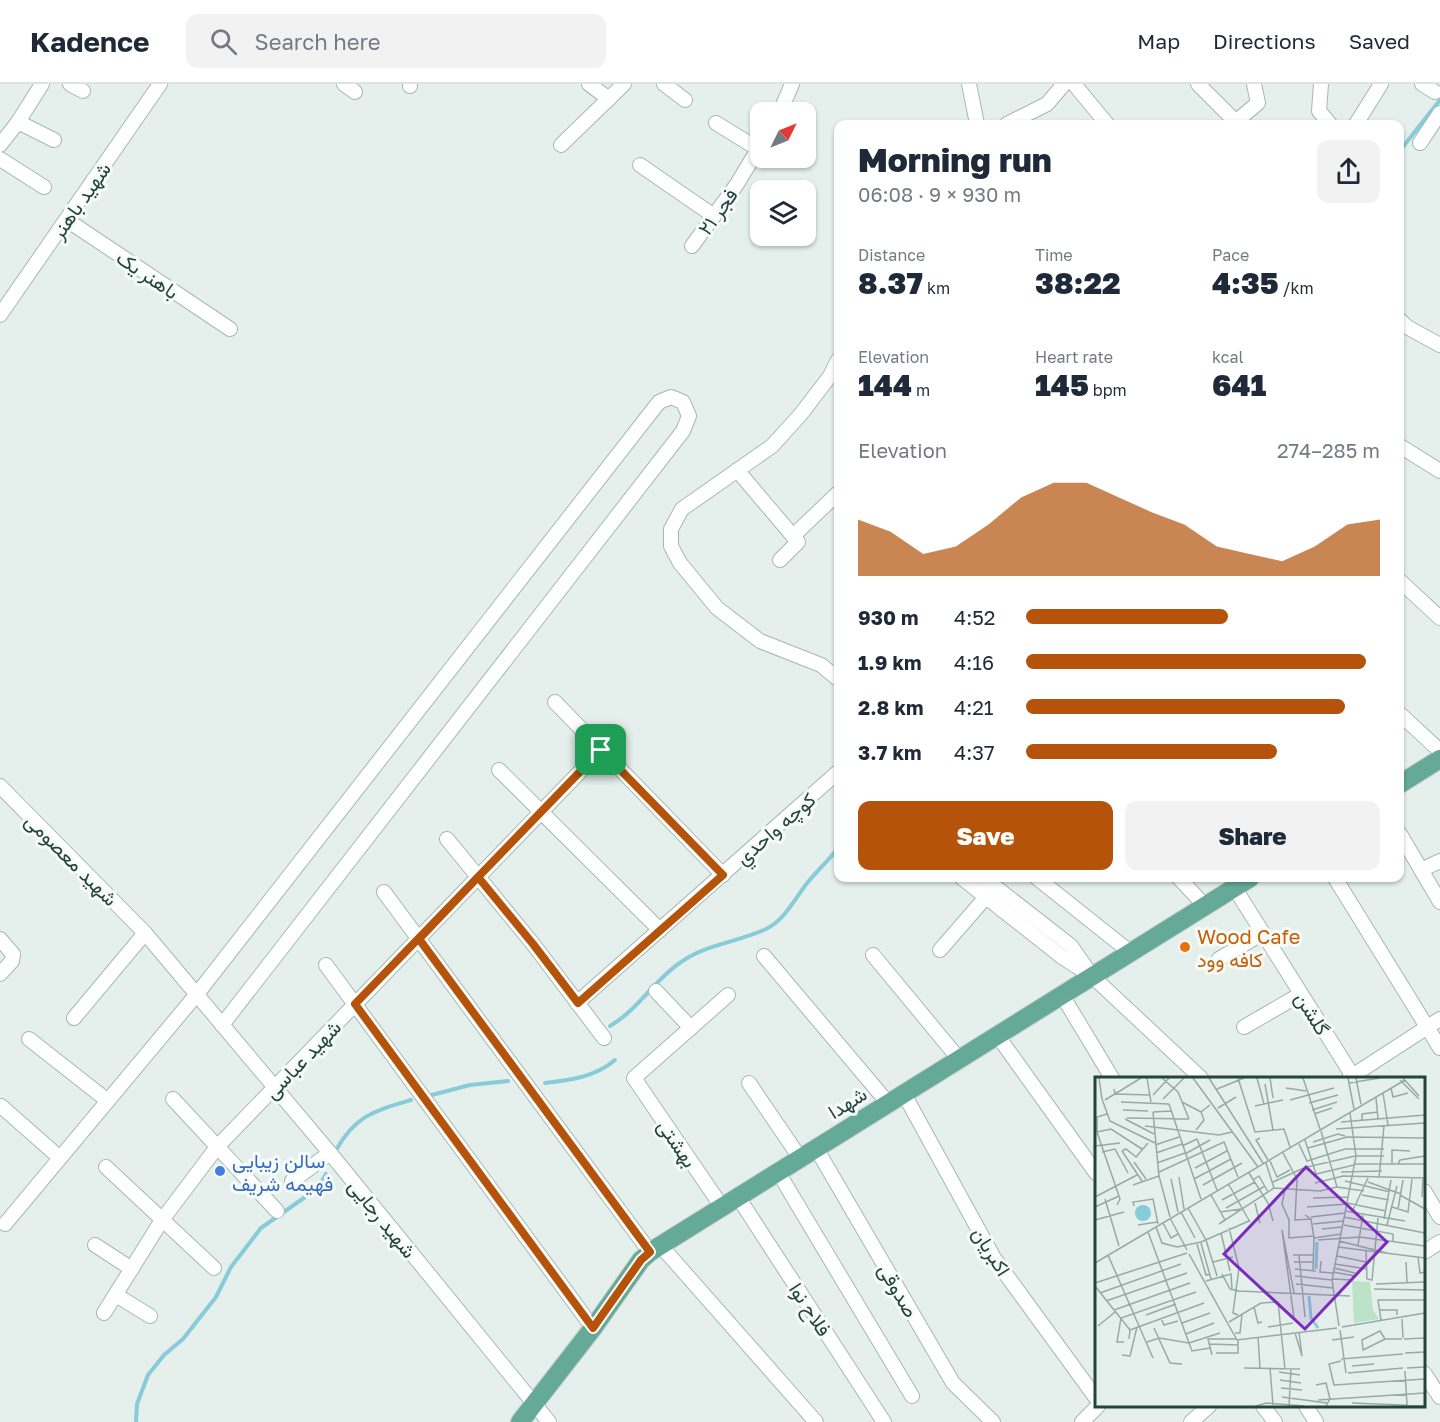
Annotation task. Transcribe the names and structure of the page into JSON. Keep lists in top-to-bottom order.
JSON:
{
  "streets": {
    "main road": ["شهدا"],
    "street": [
      "شهید باهنر",
      "فجر ۲۱",
      "باهنر یک",
      "كوچه واحدي",
      "شهید معصومی",
      "گلشن",
      "شهید عباسی",
      "بهشتی",
      "شهید رجایی",
      "اکبریان",
      "صدوقی",
      "فلاح نوا"
    ]
  },
  "crossings": [
    ["شهید باهنر", "باهنر یک"],
    ["شهید معصومی", "شهید رجایی"],
    ["گلشن", "شهدا"],
    ["شهید عباسی", "شهید رجایی"],
    ["شهدا", "بهشتی"],
    ["شهدا", "شهید رجایی"],
    ["شهدا", "اکبریان"],
    ["شهدا", "صدوقی"],
    ["شهدا", "فلاح نوا"]
  ],
  "places": ["Wood Cafe کافه وود", "سالن زیبایی فهیمه شریف"],
  "north": "top right",
  "page": {
    "header": "Kadence",
    "search": "Search here",
    "nav": ["Map", "Directions", "Saved"],
    "heading": ["Morning run", "06:08 · 9 × 930 m"],
    "stats": [
      ["Distance", "8.37 km"],
      ["Time", "38:22"],
      ["Pace", "4:35 /km"],
      ["Elevation", "144 m"],
      ["Heart rate", "145 bpm"],
      ["kcal", "641"]
    ],
    "chart": ["Elevation", "274–285 m"],
    "list": [
      {
        "name": "930 m",
        "note": "4:52"
      },
      {
        "name": "1.9 km",
        "note": "4:16"
      },
      {
        "name": "2.8 km",
        "note": "4:21"
      },
      {
        "name": "3.7 km",
        "note": "4:37"
      }
    ],
    "buttons": ["Save", "Share"]
  }
}
